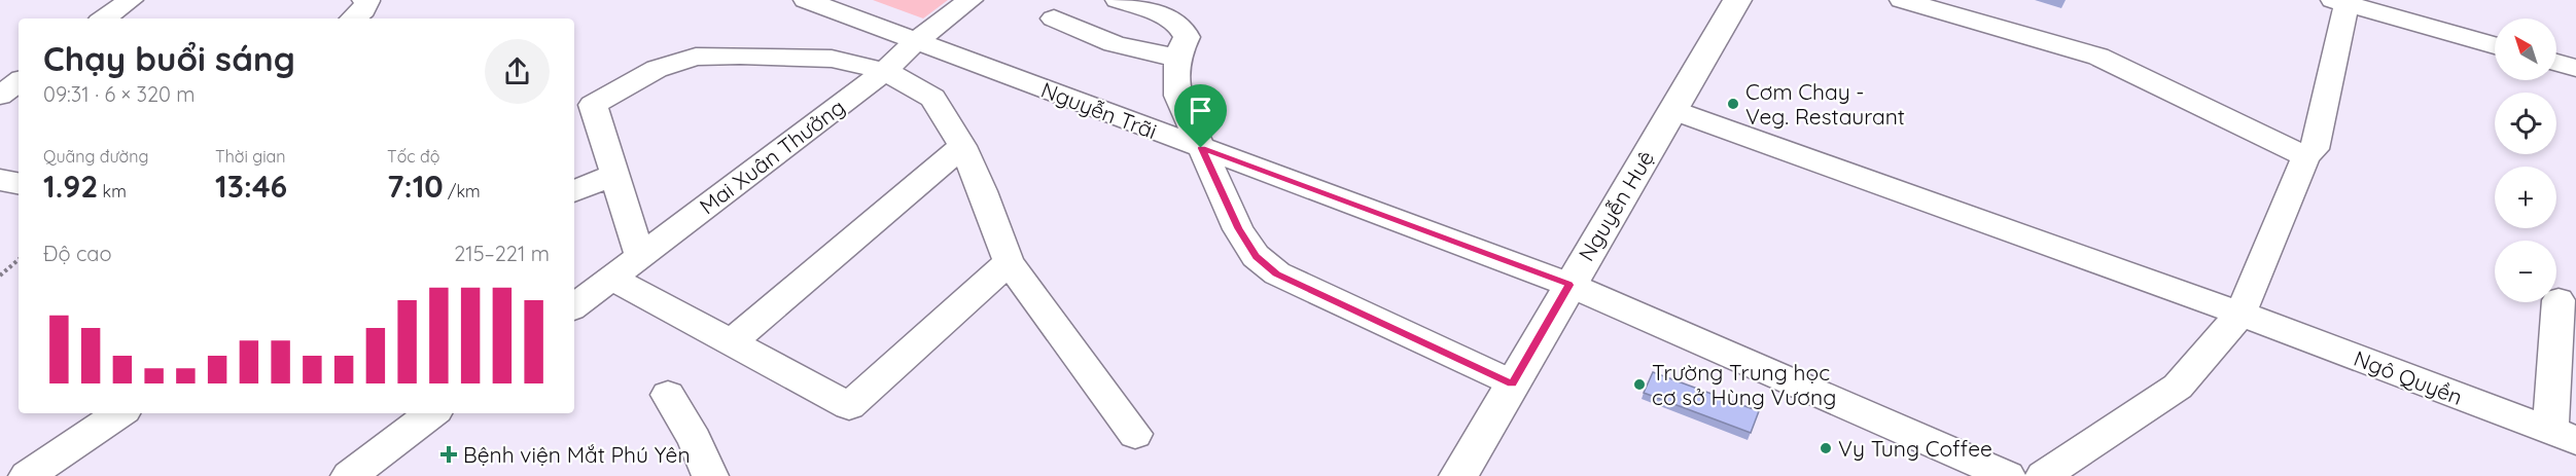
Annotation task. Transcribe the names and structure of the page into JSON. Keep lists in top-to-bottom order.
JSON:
{
  "streets": {
    "main road": ["Nguyễn Huệ"],
    "street": ["Nguyễn Trãi", "Mai Xuân Thưởng", "Ngô Quyền"]
  },
  "crossings": [
    ["Nguyễn Trãi", "Mai Xuân Thưởng"],
    ["Nguyễn Trãi", "Nguyễn Huệ"],
    ["Nguyễn Huệ", "Ngô Quyền"]
  ],
  "places": {
    "other": ["Cơm Chay - Veg. Restaurant", "Trường Trung học cơ sở Hùng Vương", "Vy Tung Coffee"],
    "health": ["Bệnh viện Mắt Phú Yên"]
  },
  "north": "top left",
  "page": {
    "map_buttons": ["+", "−"],
    "heading": ["Chạy buổi sáng", "09:31 · 6 × 320 m"],
    "stats": [
      ["Quãng đường", "1.92 km"],
      ["Thời gian", "13:46"],
      ["Tốc độ", "7:10 /km"]
    ],
    "chart": ["Độ cao", "215–221 m"]
  }
}
